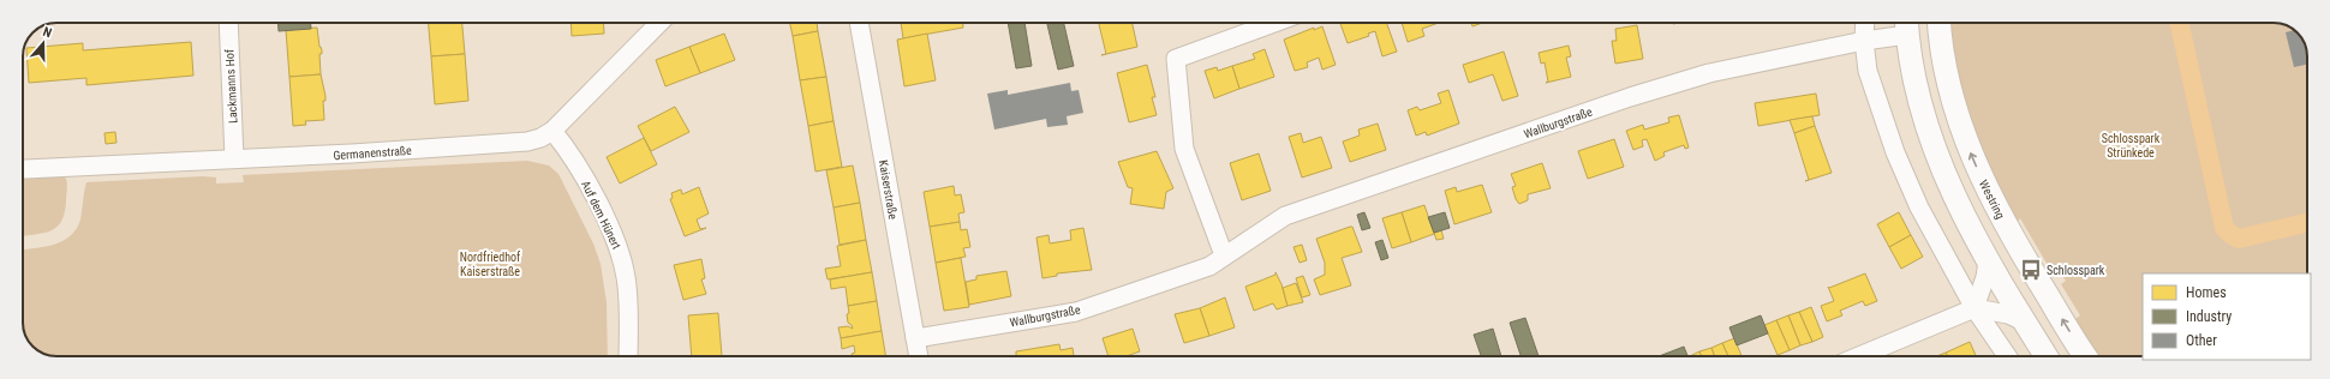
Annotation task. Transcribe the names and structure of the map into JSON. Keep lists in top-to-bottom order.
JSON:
{
  "streets": {
    "main road": ["Westring"],
    "street": [
      "Lackmanns Hof",
      "Wallburgstraße",
      "Germanenstraße",
      "Kaiserstraße",
      "Auf dem Hünert"
    ]
  },
  "crossings": [
    ["Lackmanns Hof", "Germanenstraße"],
    ["Wallburgstraße", "Kaiserstraße"],
    ["Germanenstraße", "Auf dem Hünert"]
  ],
  "parks": ["Schlosspark Strünkede", "Nordfriedhof Kaiserstraße"],
  "places": {
    "bus stop": ["Schlosspark"]
  },
  "legend": ["Homes", "Industry", "Other"],
  "north": "top"
}
